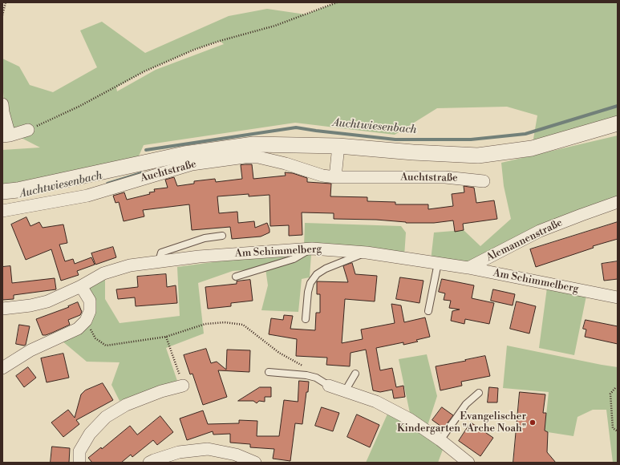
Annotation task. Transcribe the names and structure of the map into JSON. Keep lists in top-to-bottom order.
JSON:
{
  "streets": {
    "street": ["Auchtstraße", "Alemannenstraße", "Am Schimmelberg"]
  },
  "crossings": [
    ["Alemannenstraße", "Am Schimmelberg"]
  ],
  "water": ["Auchtwiesenbach"],
  "places": ["Evangelischer Kindergarten \"Arche Noah\""]
}
